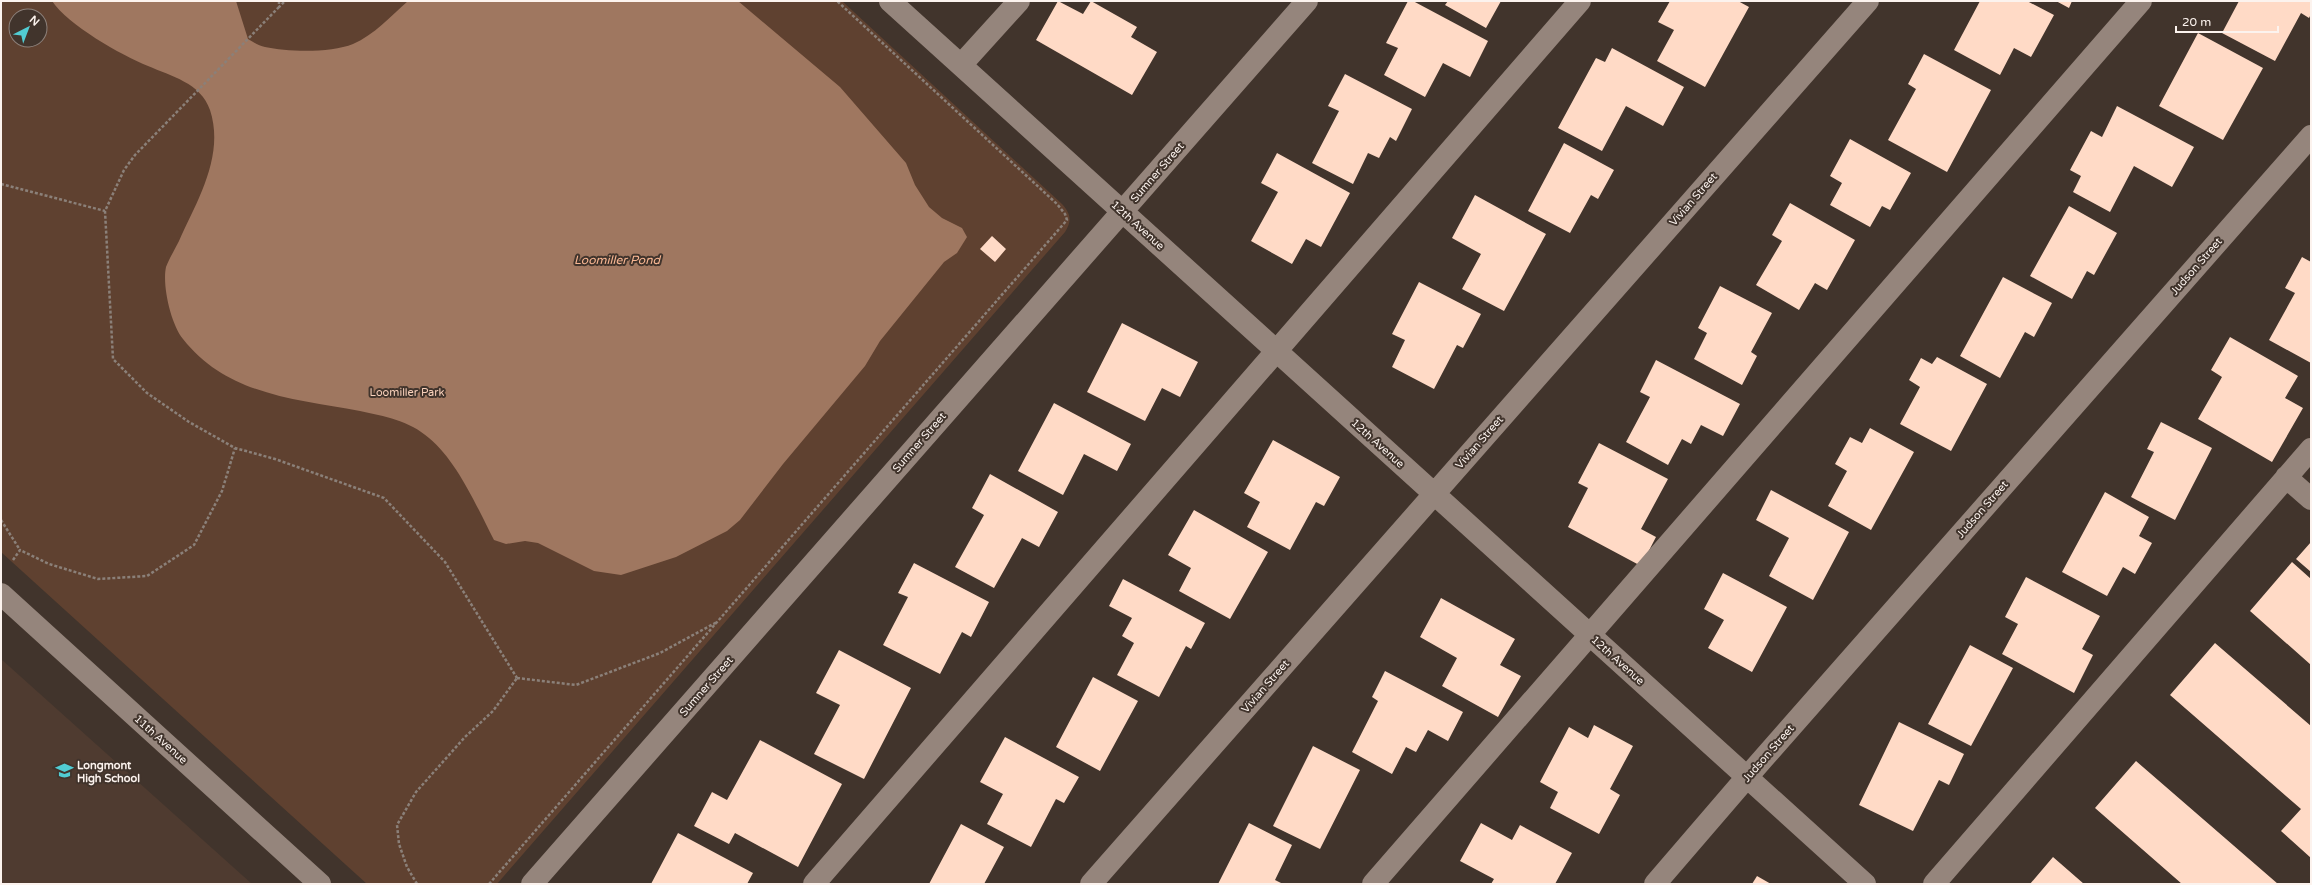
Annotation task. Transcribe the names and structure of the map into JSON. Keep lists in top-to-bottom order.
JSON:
{
  "streets": {
    "street": [
      "Sumner Street",
      "Vivian Street",
      "12th Avenue",
      "Judson Street",
      "11th Avenue"
    ]
  },
  "crossings": [
    ["Sumner Street", "12th Avenue"],
    ["Vivian Street", "12th Avenue"],
    ["12th Avenue", "Judson Street"]
  ],
  "water": ["Loomiller Pond"],
  "parks": ["Loomiller Park"],
  "places": {
    "school or university": ["Longmont High School"]
  },
  "scale_bar": "20 m",
  "north": "top right"
}
